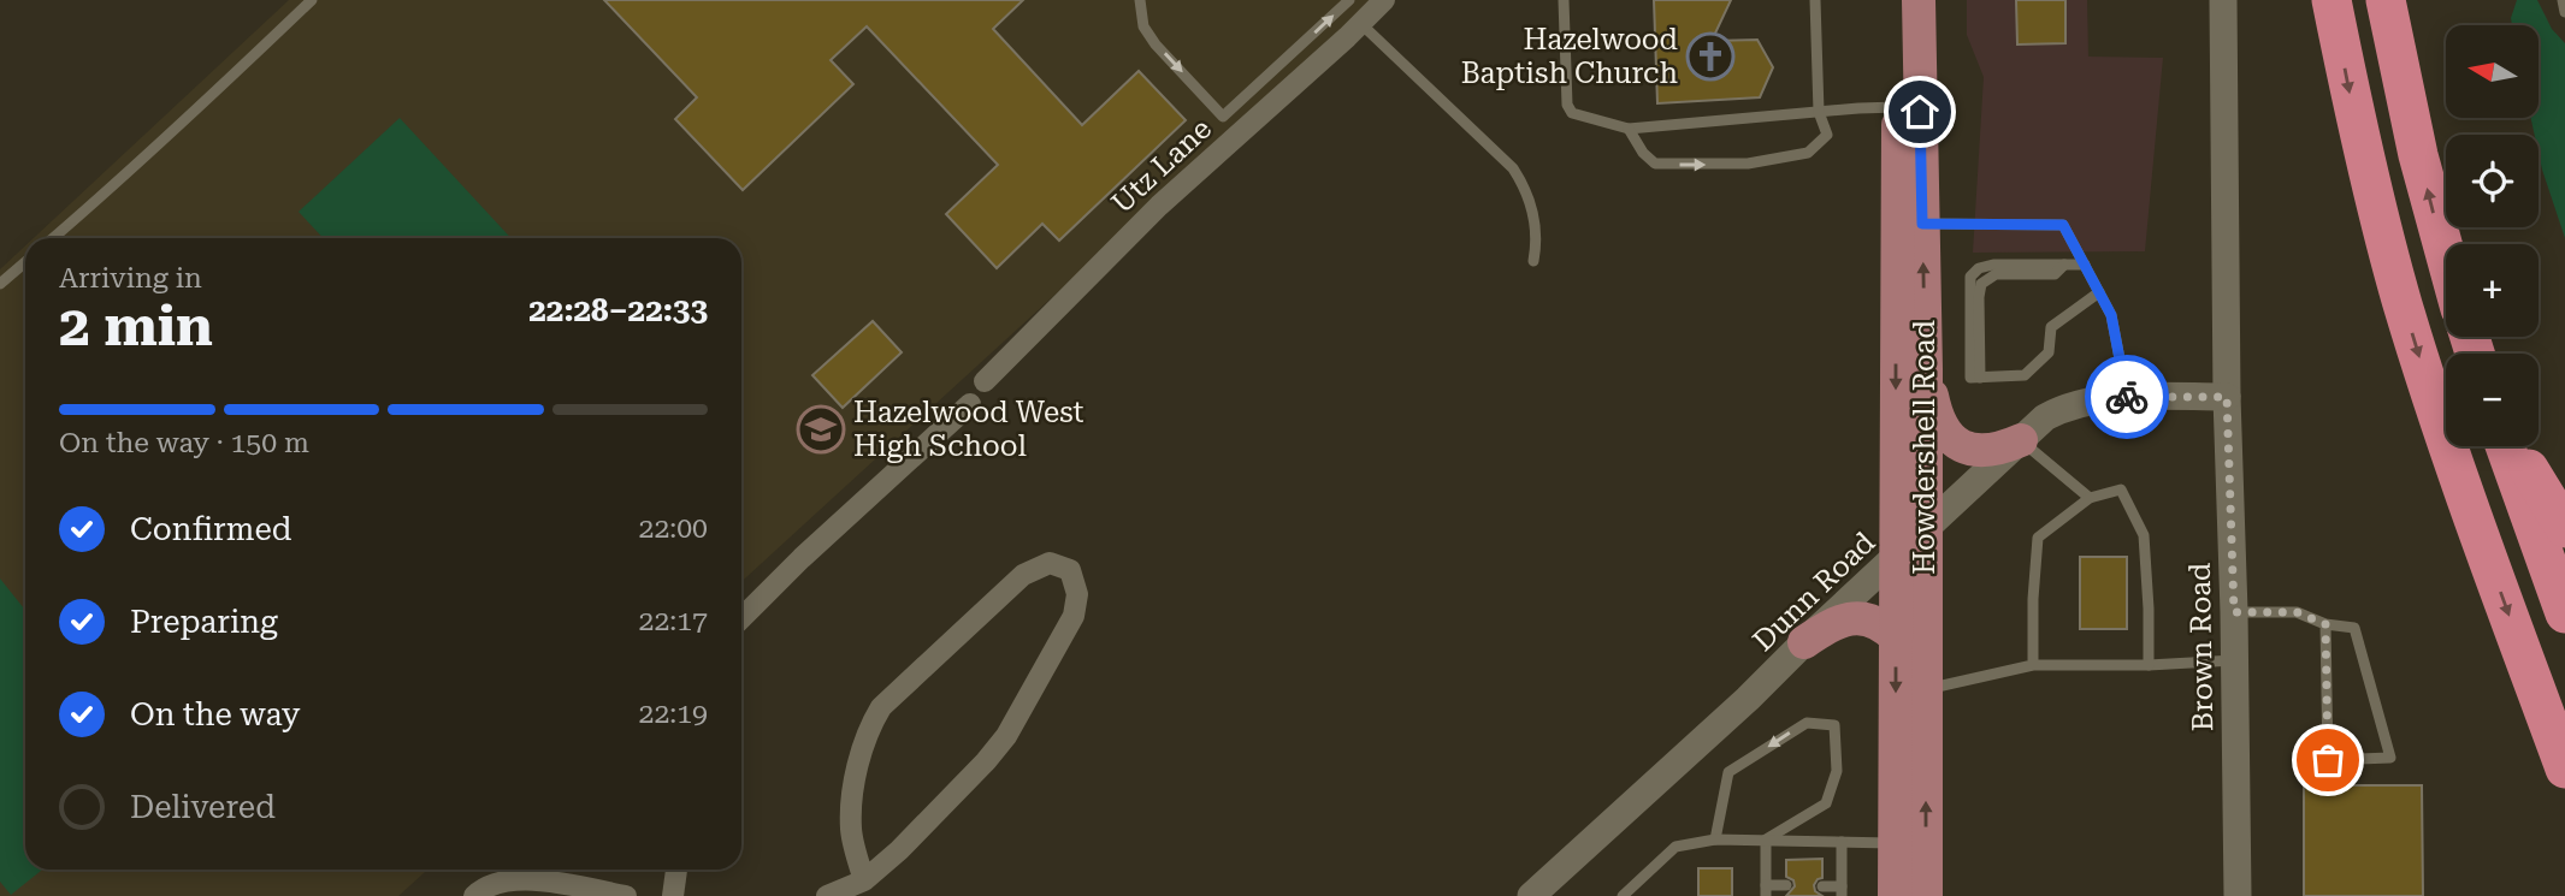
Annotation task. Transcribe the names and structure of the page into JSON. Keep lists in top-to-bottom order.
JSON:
{
  "streets": {
    "main road": ["Howdershell Road"],
    "street": ["Utz Lane", "Dunn Road", "Brown Road"]
  },
  "crossings": [
    ["Howdershell Road", "Dunn Road"],
    ["Dunn Road", "Brown Road"]
  ],
  "places": {
    "church": ["Hazelwood Baptish Church"],
    "school or university": ["Hazelwood West High School"]
  },
  "north": "left",
  "page": {
    "map_buttons": ["+", "−"],
    "heading": ["2 min", "Arriving in", "22:28–22:33"],
    "bar": "On the way · 150 m",
    "list": [
      ["Confirmed", "22:00"],
      ["Preparing", "22:17"],
      ["On the way", "22:19"],
      "Delivered"
    ]
  }
}
